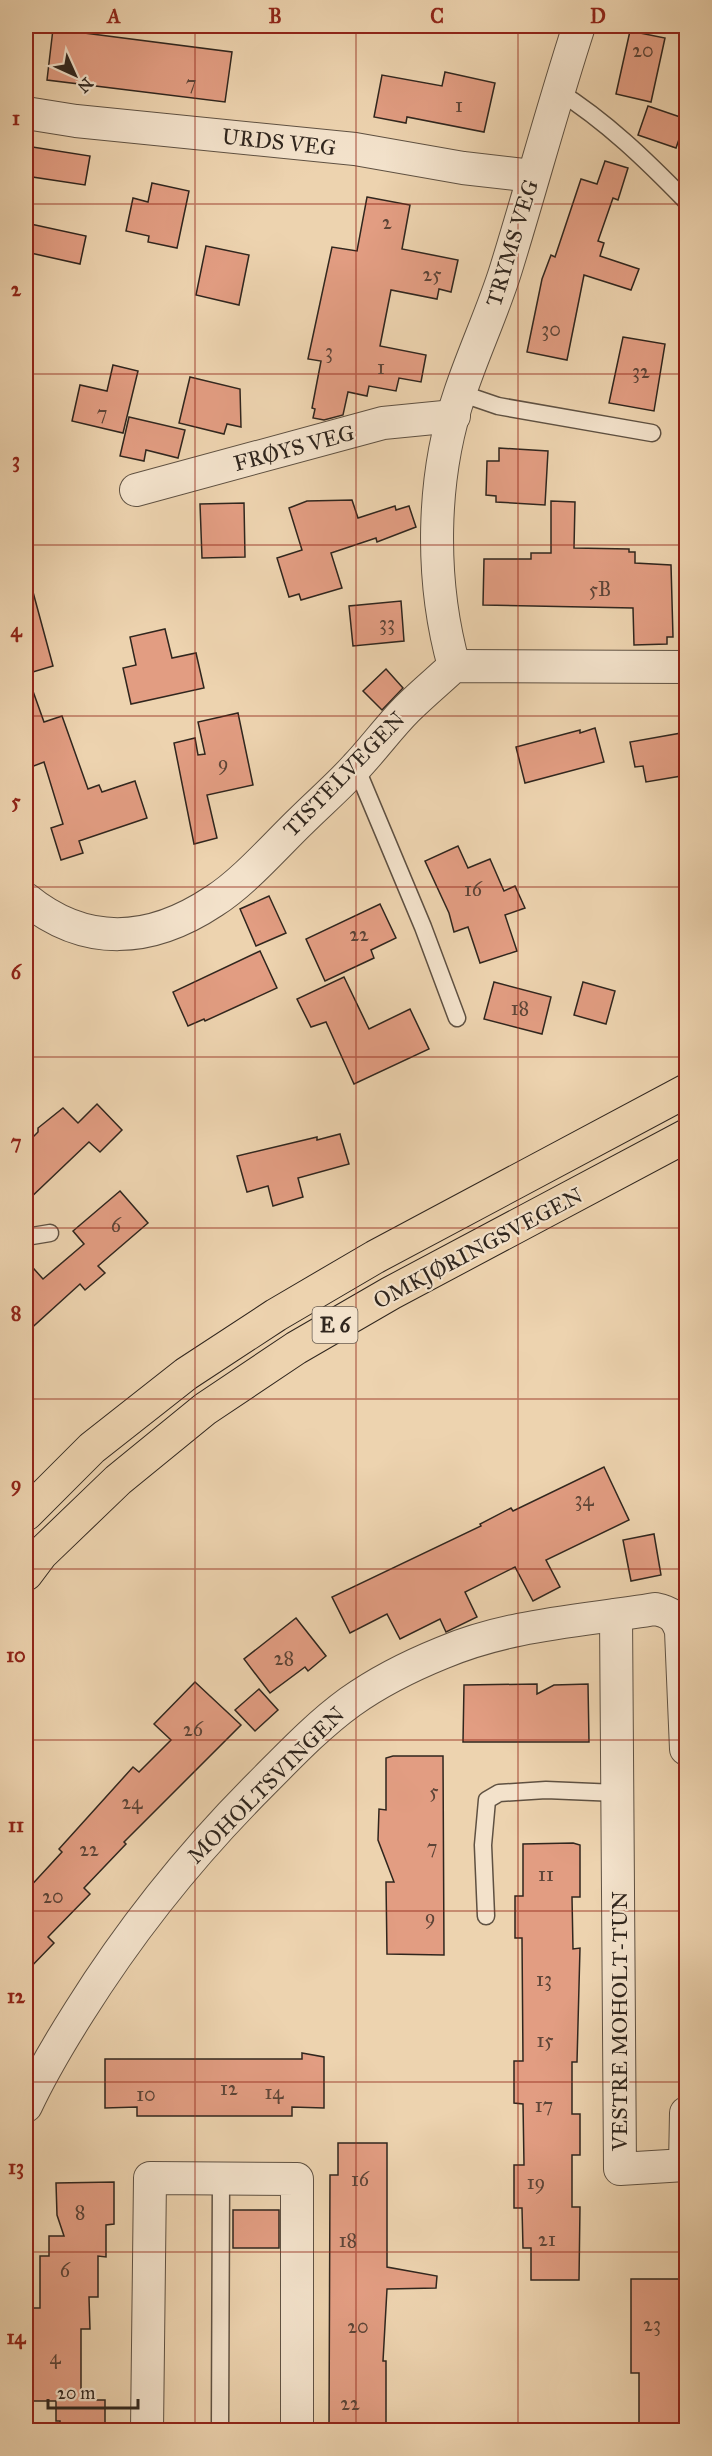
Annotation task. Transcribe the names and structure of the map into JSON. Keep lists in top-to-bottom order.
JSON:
{
  "streets": {
    "highway": ["OMKJØRINGSVEGEN", "E 6"],
    "street": [
      "URDS VEG",
      "TRYMS VEG",
      "FRØYS VEG",
      "TISTELVEGEN",
      "MOHOLTSVINGEN",
      "VESTRE MOHOLT-TUN"
    ]
  },
  "crossings": [
    ["URDS VEG", "TRYMS VEG"],
    ["TRYMS VEG", "FRØYS VEG"],
    ["TRYMS VEG", "TISTELVEGEN"],
    ["MOHOLTSVINGEN", "VESTRE MOHOLT-TUN"]
  ],
  "house_numbers": [
    "20",
    "7",
    "1",
    "2",
    "25",
    "30",
    "3",
    "1",
    "32",
    "7",
    "5B",
    "33",
    "9",
    "16",
    "22",
    "18",
    "6",
    "34",
    "28",
    "26",
    "5",
    "24",
    "7",
    "22",
    "11",
    "20",
    "9",
    "13",
    "15",
    "12",
    "14",
    "10",
    "17",
    "16",
    "19",
    "8",
    "21",
    "18",
    "6",
    "23",
    "20",
    "4",
    "22"
  ],
  "scale_bar": "20 m",
  "north": "bottom right",
  "grid": {
    "columns": [
      "A",
      "B",
      "C",
      "D"
    ],
    "rows": [
      "1",
      "2",
      "3",
      "4",
      "5",
      "6",
      "7",
      "8",
      "9",
      "10",
      "11",
      "12",
      "13",
      "14"
    ]
  }
}
